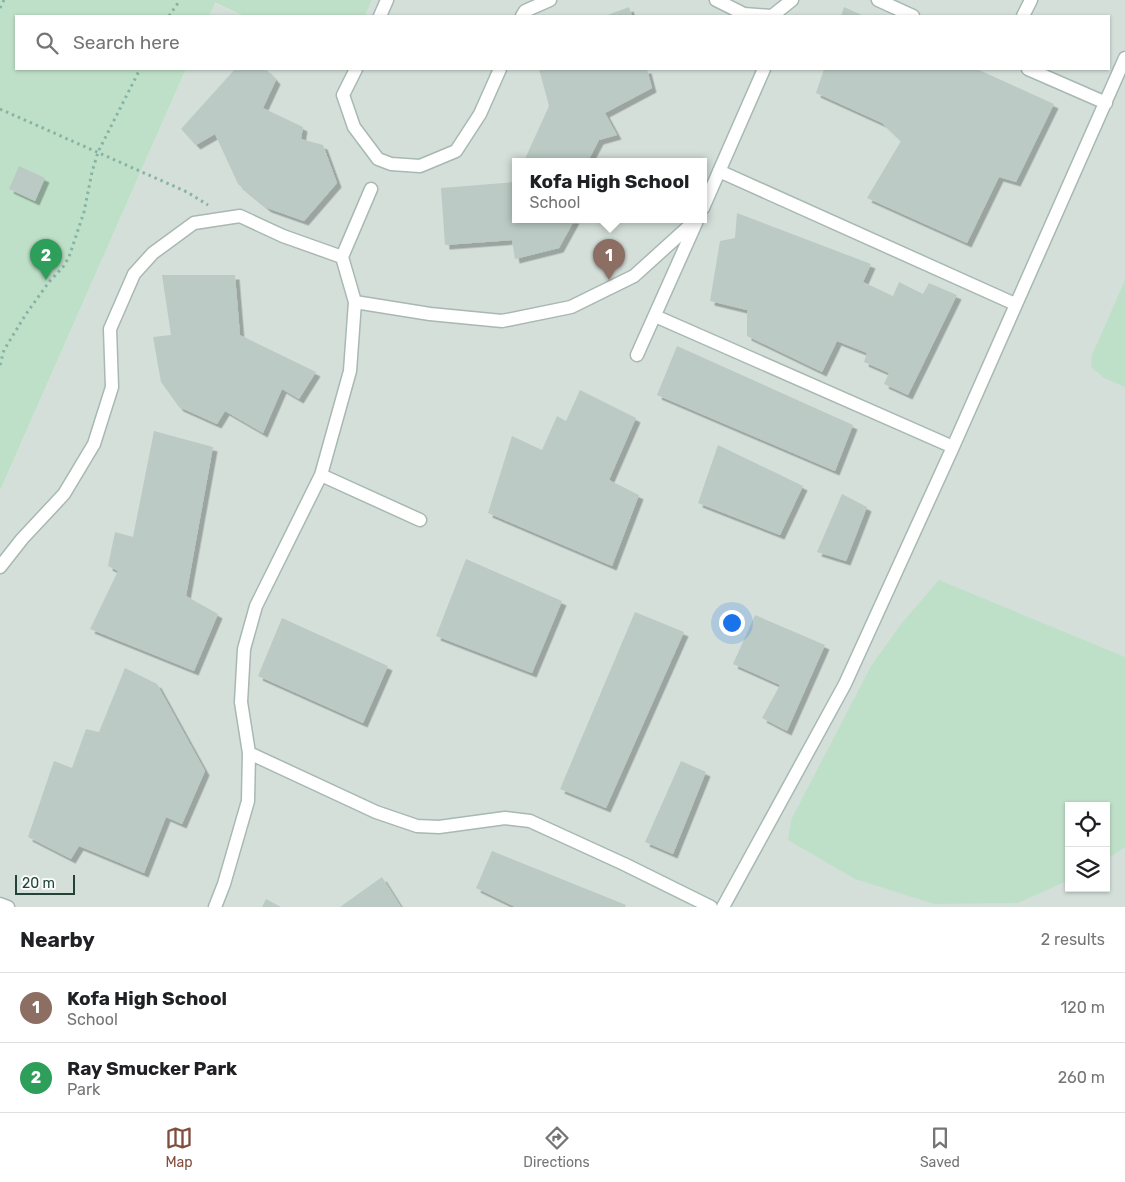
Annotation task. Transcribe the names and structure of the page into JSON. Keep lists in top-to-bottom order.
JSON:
{
  "scale_bar": "20 m",
  "page": {
    "search": "Search here",
    "popup": ["Kofa High School", "School"],
    "pins": ["1", "2"],
    "scale": "20 m",
    "heading": ["Nearby", "2 results"],
    "list": [
      {
        "mark": "1",
        "name": "Kofa High School",
        "note": "School",
        "value": "120 m"
      },
      {
        "mark": "2",
        "name": "Ray Smucker Park",
        "note": "Park",
        "value": "260 m"
      }
    ],
    "nav": ["Map", "Directions", "Saved"]
  }
}
